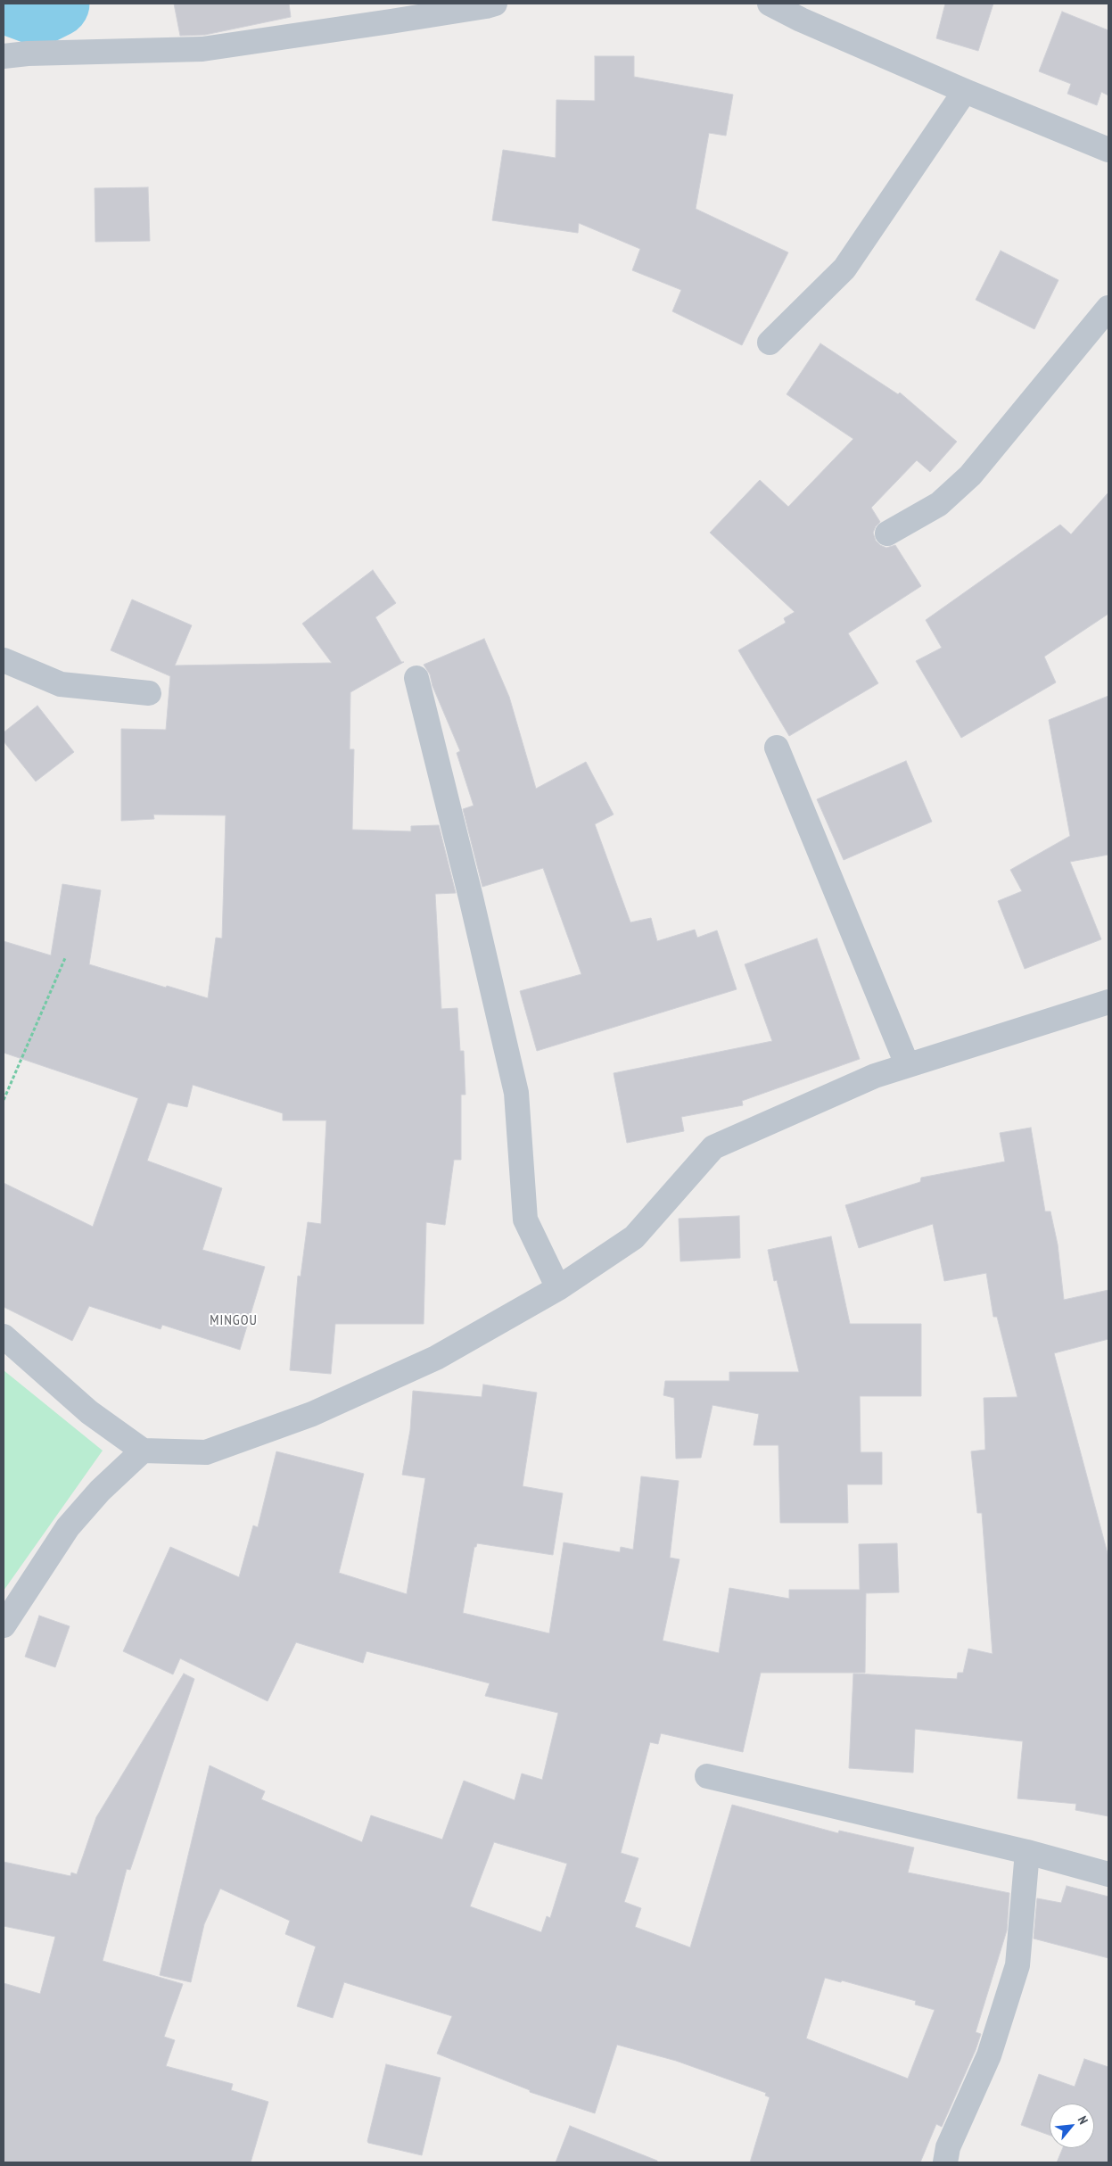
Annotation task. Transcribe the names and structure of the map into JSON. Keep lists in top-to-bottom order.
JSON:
{
  "districts": ["MINGOU"],
  "north": "top right"
}
